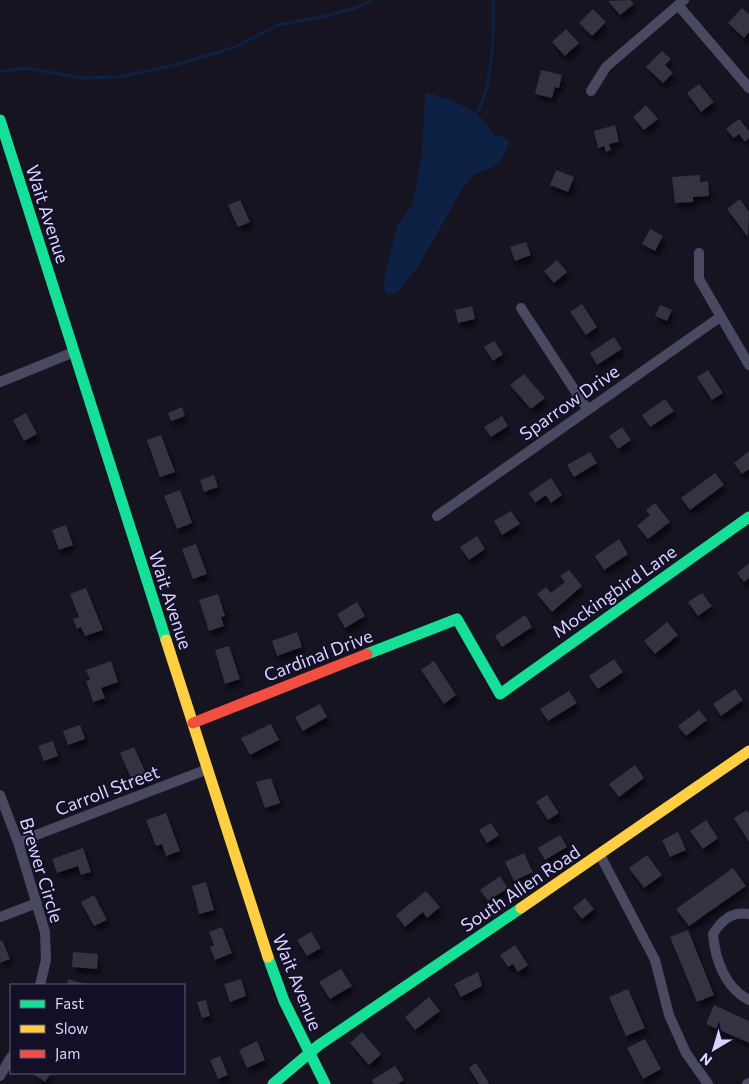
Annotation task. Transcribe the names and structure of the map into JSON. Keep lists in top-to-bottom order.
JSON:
{
  "streets": {
    "street": [
      "Wait Avenue",
      "Sparrow Drive",
      "Mockingbird Lane",
      "Cardinal Drive",
      "Carroll Street",
      "Brewer Circle",
      "South Allen Road"
    ]
  },
  "crossings": [
    ["Wait Avenue", "Cardinal Drive"],
    ["Wait Avenue", "Carroll Street"],
    ["Wait Avenue", "South Allen Road"],
    ["Mockingbird Lane", "Cardinal Drive"],
    ["Carroll Street", "Brewer Circle"]
  ],
  "legend": ["Fast", "Slow", "Jam"],
  "north": "bottom left"
}
